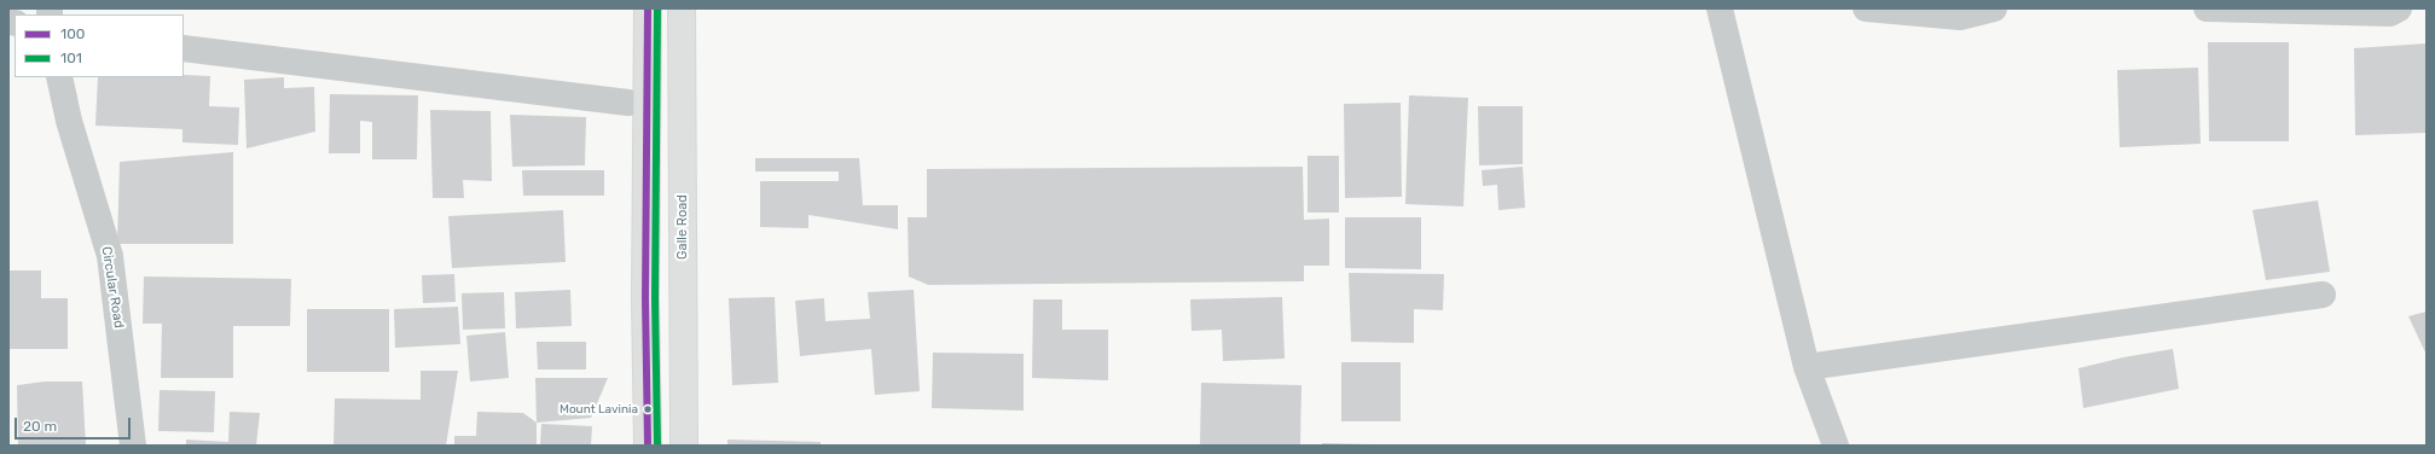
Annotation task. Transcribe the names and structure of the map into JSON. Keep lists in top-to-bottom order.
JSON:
{
  "streets": {
    "highway": ["Galle Road"],
    "street": ["Circular Road"]
  },
  "places": ["Mount Lavinia"],
  "lines": ["transit line 100", "transit line 101"],
  "legend": ["100", "101"],
  "scale_bar": "20 m"
}
